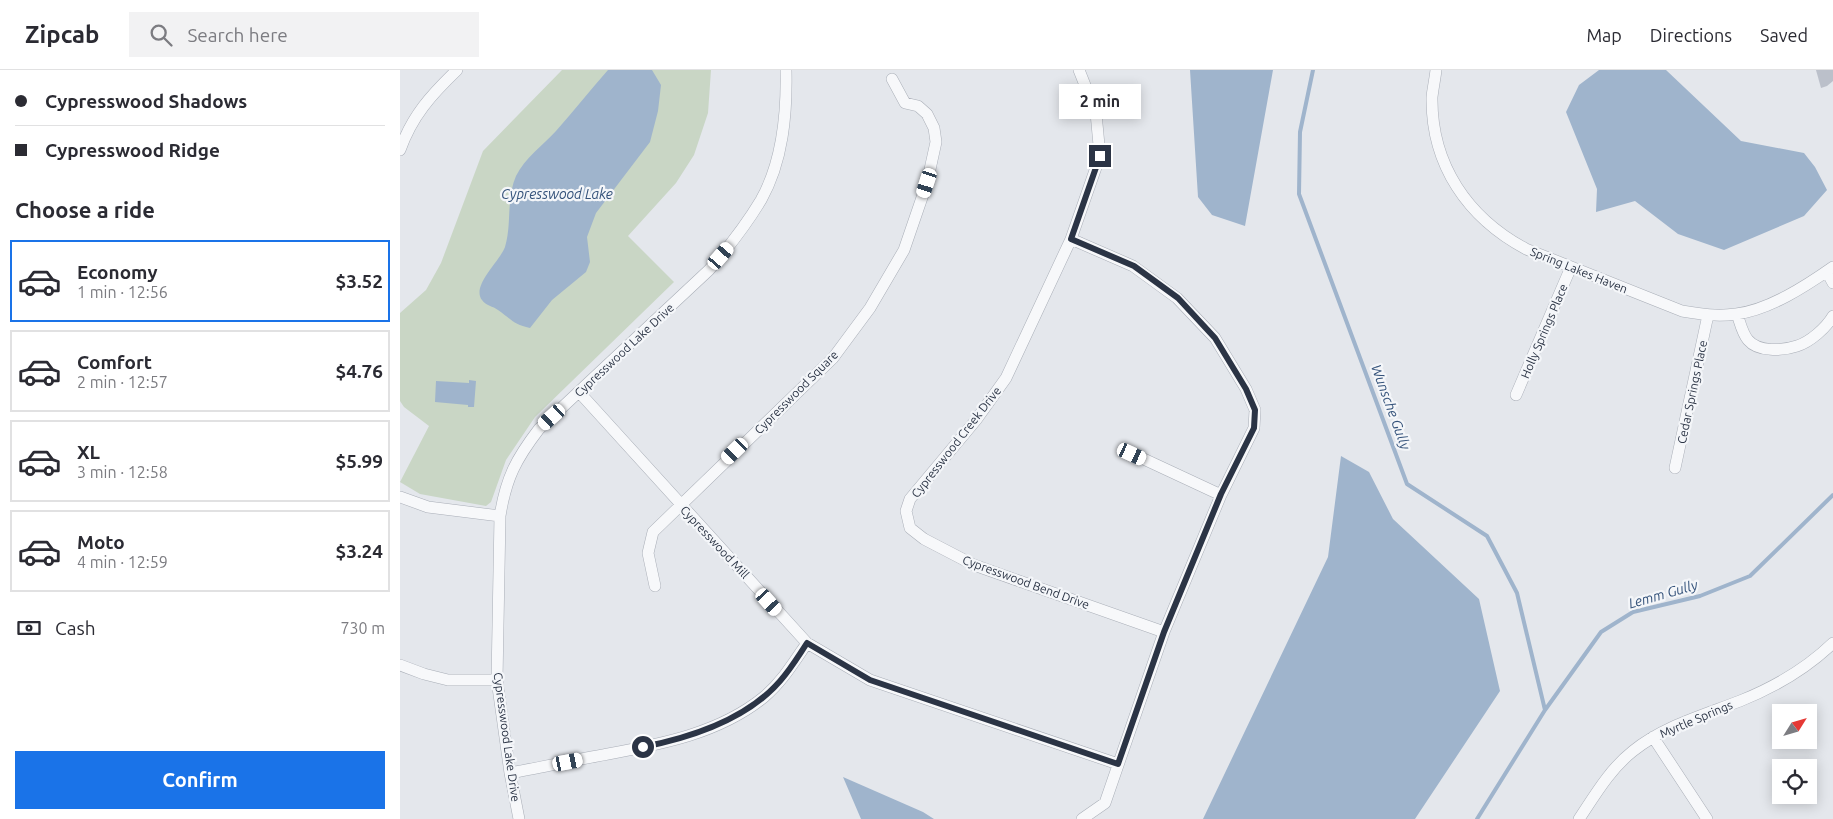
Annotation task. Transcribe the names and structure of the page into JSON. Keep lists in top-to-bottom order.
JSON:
{
  "streets": {
    "street": [
      "Spring Lakes Haven",
      "Holly Springs Place",
      "Cypresswood Lake Drive",
      "Cypresswood Square",
      "Cedar Springs Place",
      "Cypresswood Creek Drive",
      "Cypresswood Mill",
      "Cypresswood Bend Drive",
      "Myrtle Springs"
    ]
  },
  "crossings": [
    ["Spring Lakes Haven", "Holly Springs Place"],
    ["Spring Lakes Haven", "Cedar Springs Place"],
    ["Cypresswood Lake Drive", "Cypresswood Mill"],
    ["Cypresswood Square", "Cypresswood Mill"],
    ["Cypresswood Creek Drive", "Cypresswood Bend Drive"]
  ],
  "water": ["Cypresswood Lake", "Wunsche Gully", "Lemm Gully"],
  "north": "top right",
  "page": {
    "header": "Zipcab",
    "search": "Search here",
    "nav": ["Map", "Directions", "Saved"],
    "banner": ["Cypresswood Shadows", "Cypresswood Ridge"],
    "bubble": "2 min",
    "heading": "Choose a ride",
    "list": [
      {
        "name": "Economy",
        "note": "1 min · 12:56",
        "value": "$3.52"
      },
      {
        "name": "Comfort",
        "note": "2 min · 12:57",
        "value": "$4.76"
      },
      {
        "name": "XL",
        "note": "3 min · 12:58",
        "value": "$5.99"
      },
      {
        "name": "Moto",
        "note": "4 min · 12:59",
        "value": "$3.24"
      }
    ],
    "pay": ["Cash", "730 m"],
    "buttons": "Confirm"
  }
}
